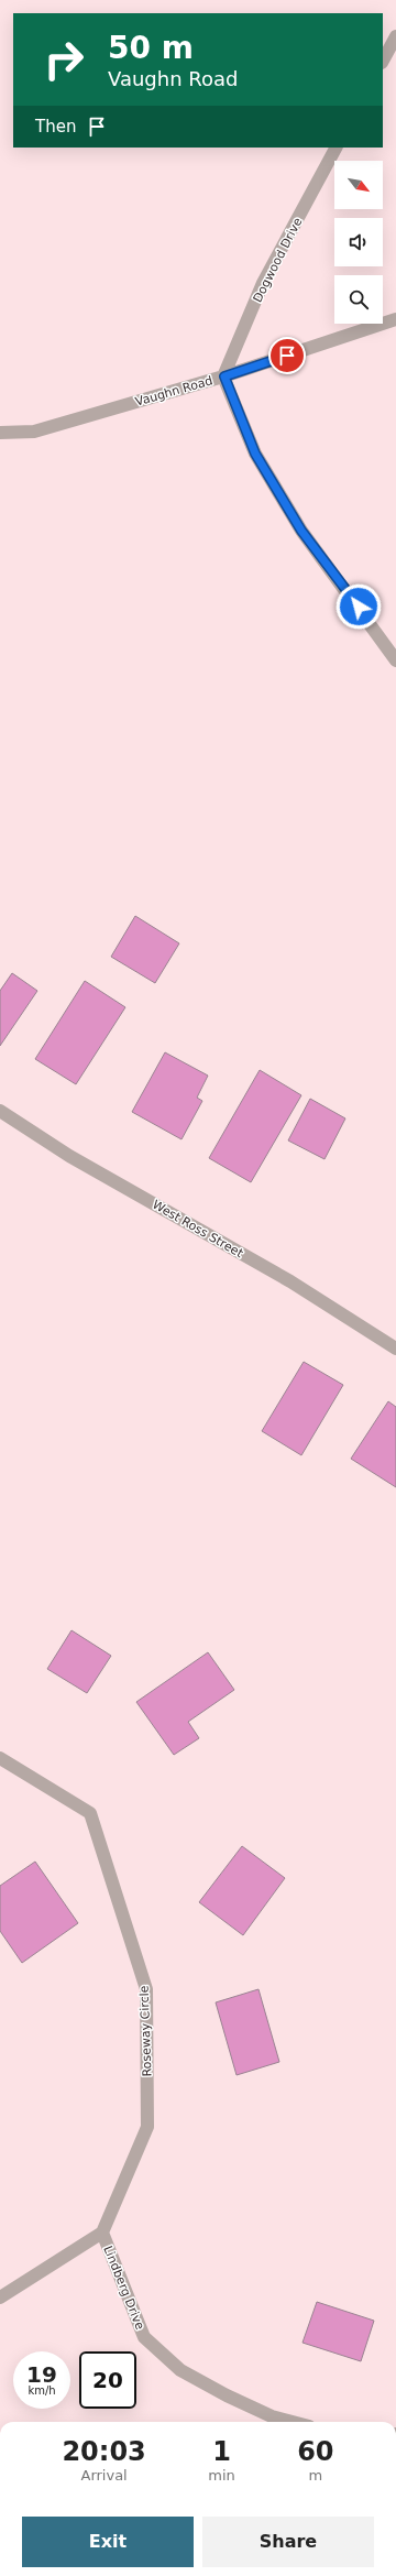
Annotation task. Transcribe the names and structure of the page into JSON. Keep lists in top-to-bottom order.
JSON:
{
  "streets": {
    "street": [
      "Dogwood Drive",
      "Vaughn Road",
      "West Ross Street",
      "Roseway Circle",
      "Lindberg Drive"
    ]
  },
  "crossings": [
    ["Dogwood Drive", "Vaughn Road"],
    ["Roseway Circle", "Lindberg Drive"]
  ],
  "north": "bottom right",
  "page": {
    "turn": ["50 m", "Vaughn Road"],
    "then": "Then",
    "speed": "19 km/h",
    "limit": "20",
    "eta": [
      "20:03",
      "Arrival",
      "1",
      "min",
      "60",
      "m"
    ],
    "buttons": ["Exit", "Share"]
  }
}
